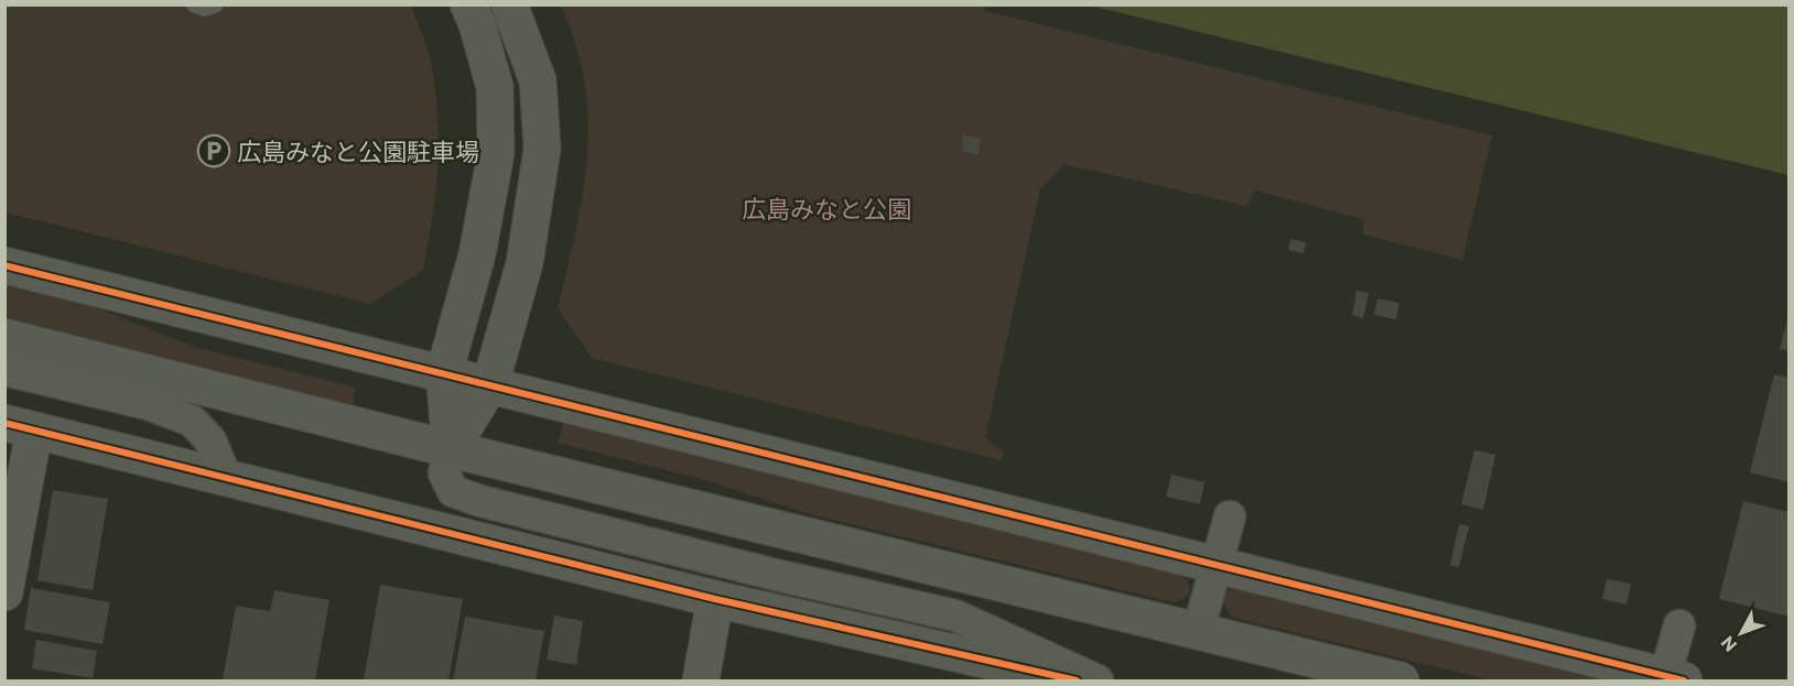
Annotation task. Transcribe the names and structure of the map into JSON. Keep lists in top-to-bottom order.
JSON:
{
  "parks": ["広島みなと公園"],
  "places": {
    "parking": ["広島みなと公園駐車場"]
  },
  "north": "bottom left"
}
